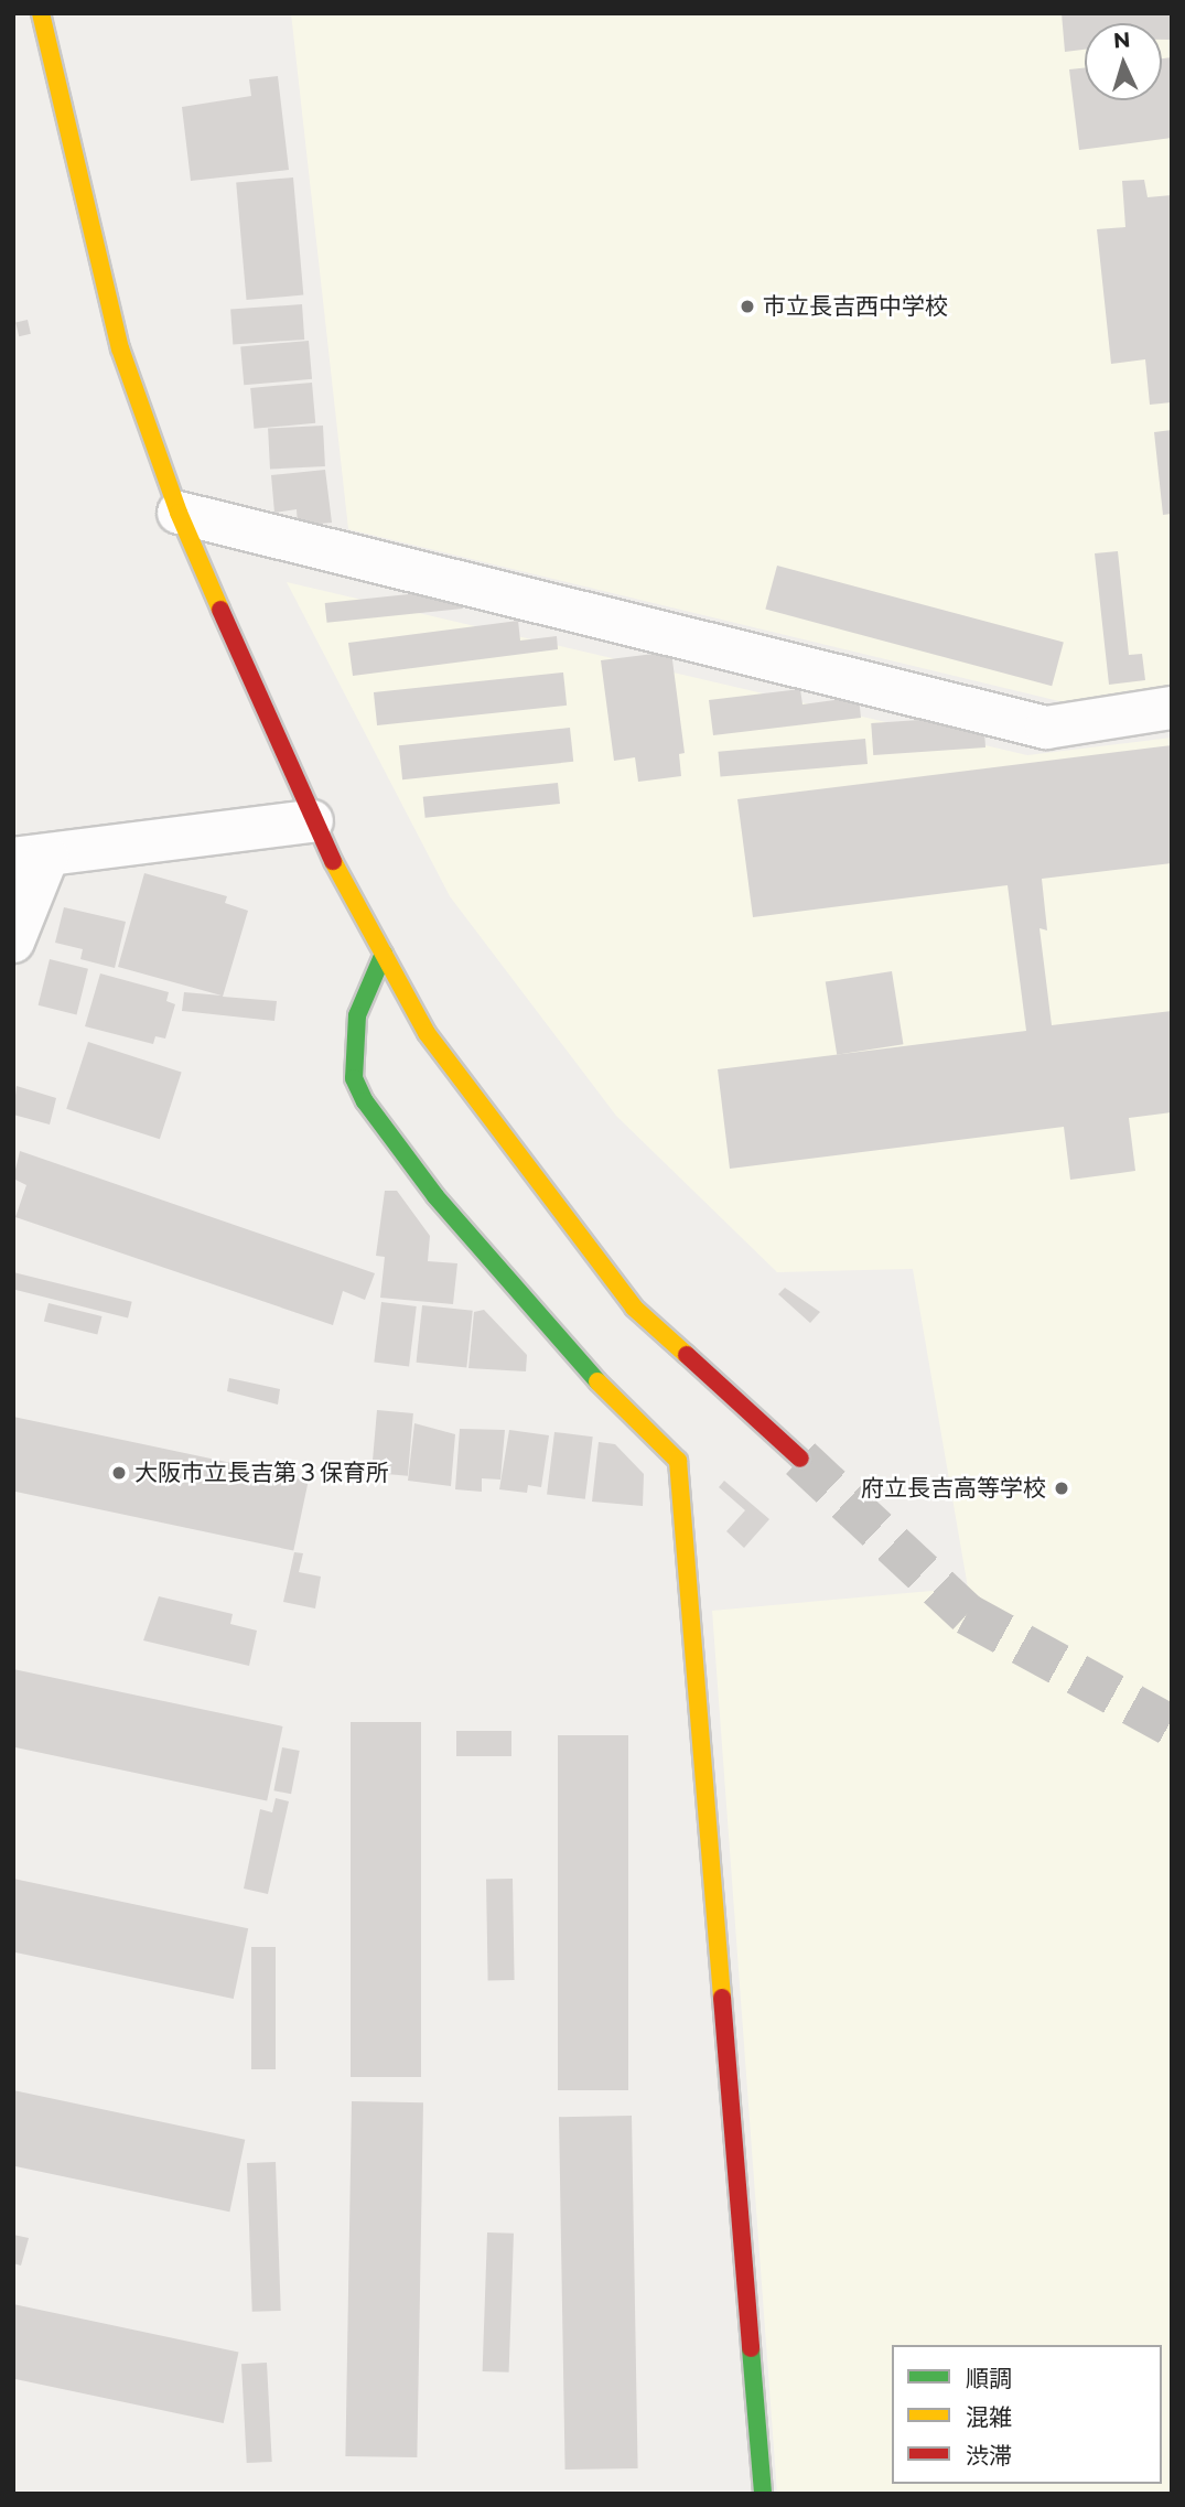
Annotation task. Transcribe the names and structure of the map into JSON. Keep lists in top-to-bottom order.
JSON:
{
  "places": ["市立長吉西中学校", "大阪市立長吉第３保育所", "府立長吉高等学校"],
  "legend": ["順調", "混雑", "渋滞"],
  "north": "top"
}
